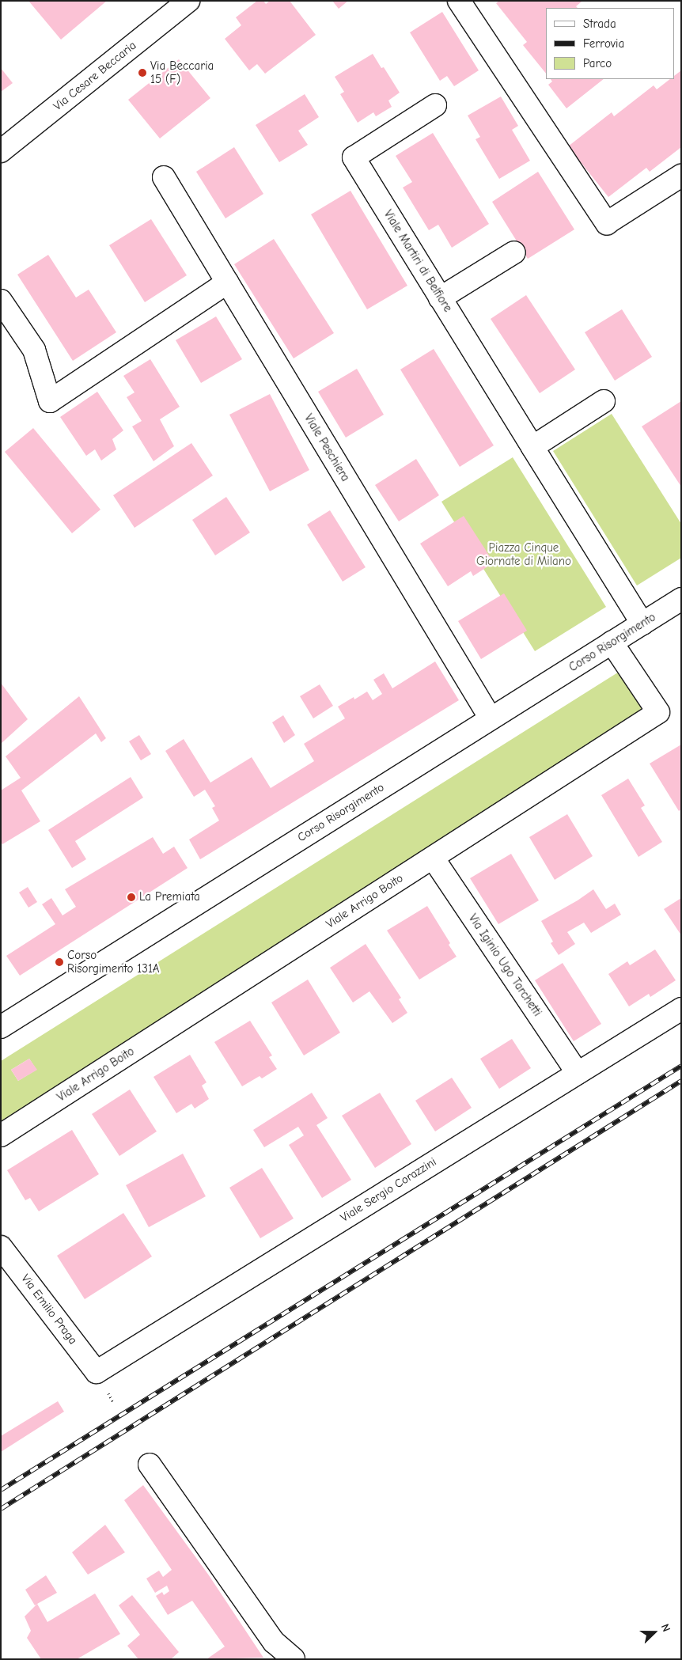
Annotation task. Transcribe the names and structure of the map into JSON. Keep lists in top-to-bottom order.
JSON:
{
  "streets": {
    "street": [
      "Via Cesare Beccaria",
      "Viale Martiri di Belfiore",
      "Viale Peschiera",
      "Corso Risorgimento",
      "Viale Arrigo Boito",
      "Via Iginio Ugo Tarchetti",
      "Viale Sergio Corazzini",
      "Via Emilio Praga"
    ]
  },
  "crossings": [
    ["Viale Peschiera", "Corso Risorgimento"],
    ["Corso Risorgimento", "Viale Arrigo Boito"],
    ["Viale Arrigo Boito", "Via Iginio Ugo Tarchetti"],
    ["Via Iginio Ugo Tarchetti", "Viale Sergio Corazzini"],
    ["Viale Sergio Corazzini", "Via Emilio Praga"]
  ],
  "parks": ["Piazza Cinque Giornate di Milano"],
  "places": ["Via Beccaria 15 (F)", "La Premiata", "Corso Risorgimento 131A"],
  "legend": ["Strada", "Ferrovia", "Parco"],
  "north": "right"
}
